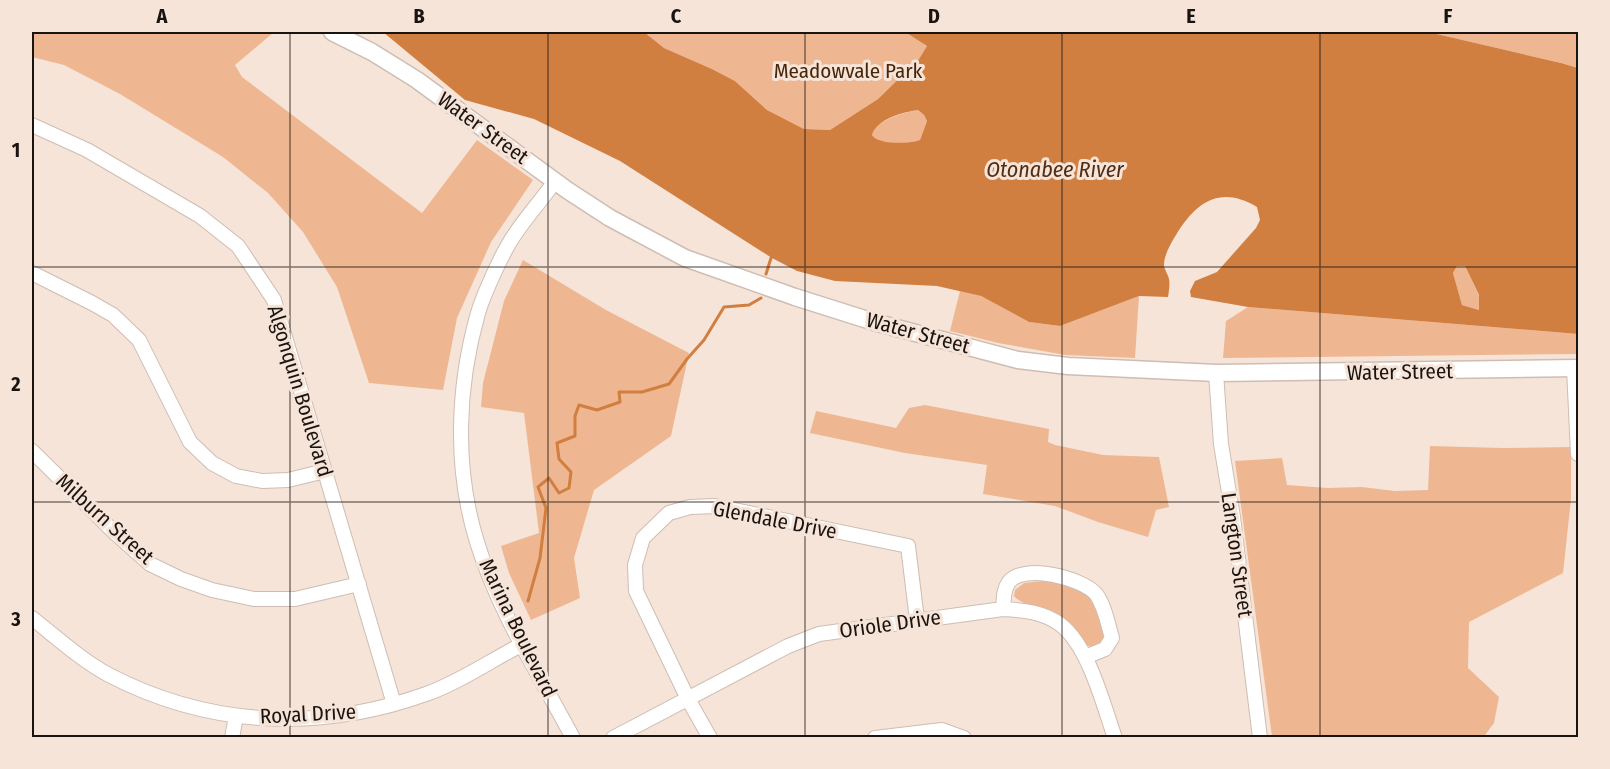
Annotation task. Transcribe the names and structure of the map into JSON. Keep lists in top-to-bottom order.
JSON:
{
  "streets": {
    "main road": ["Water Street"],
    "street": [
      "Algonquin Boulevard",
      "Milburn Street",
      "Glendale Drive",
      "Langton Street",
      "Oriole Drive",
      "Marina Boulevard",
      "Royal Drive"
    ]
  },
  "crossings": [
    ["Water Street", "Langton Street"],
    ["Water Street", "Marina Boulevard"],
    ["Algonquin Boulevard", "Milburn Street"],
    ["Algonquin Boulevard", "Royal Drive"],
    ["Glendale Drive", "Oriole Drive"],
    ["Marina Boulevard", "Royal Drive"]
  ],
  "water": ["Otonabee River"],
  "parks": ["Meadowvale Park"],
  "grid": {
    "columns": [
      "A",
      "B",
      "C",
      "D",
      "E",
      "F"
    ],
    "rows": ["1", "2", "3"]
  }
}
